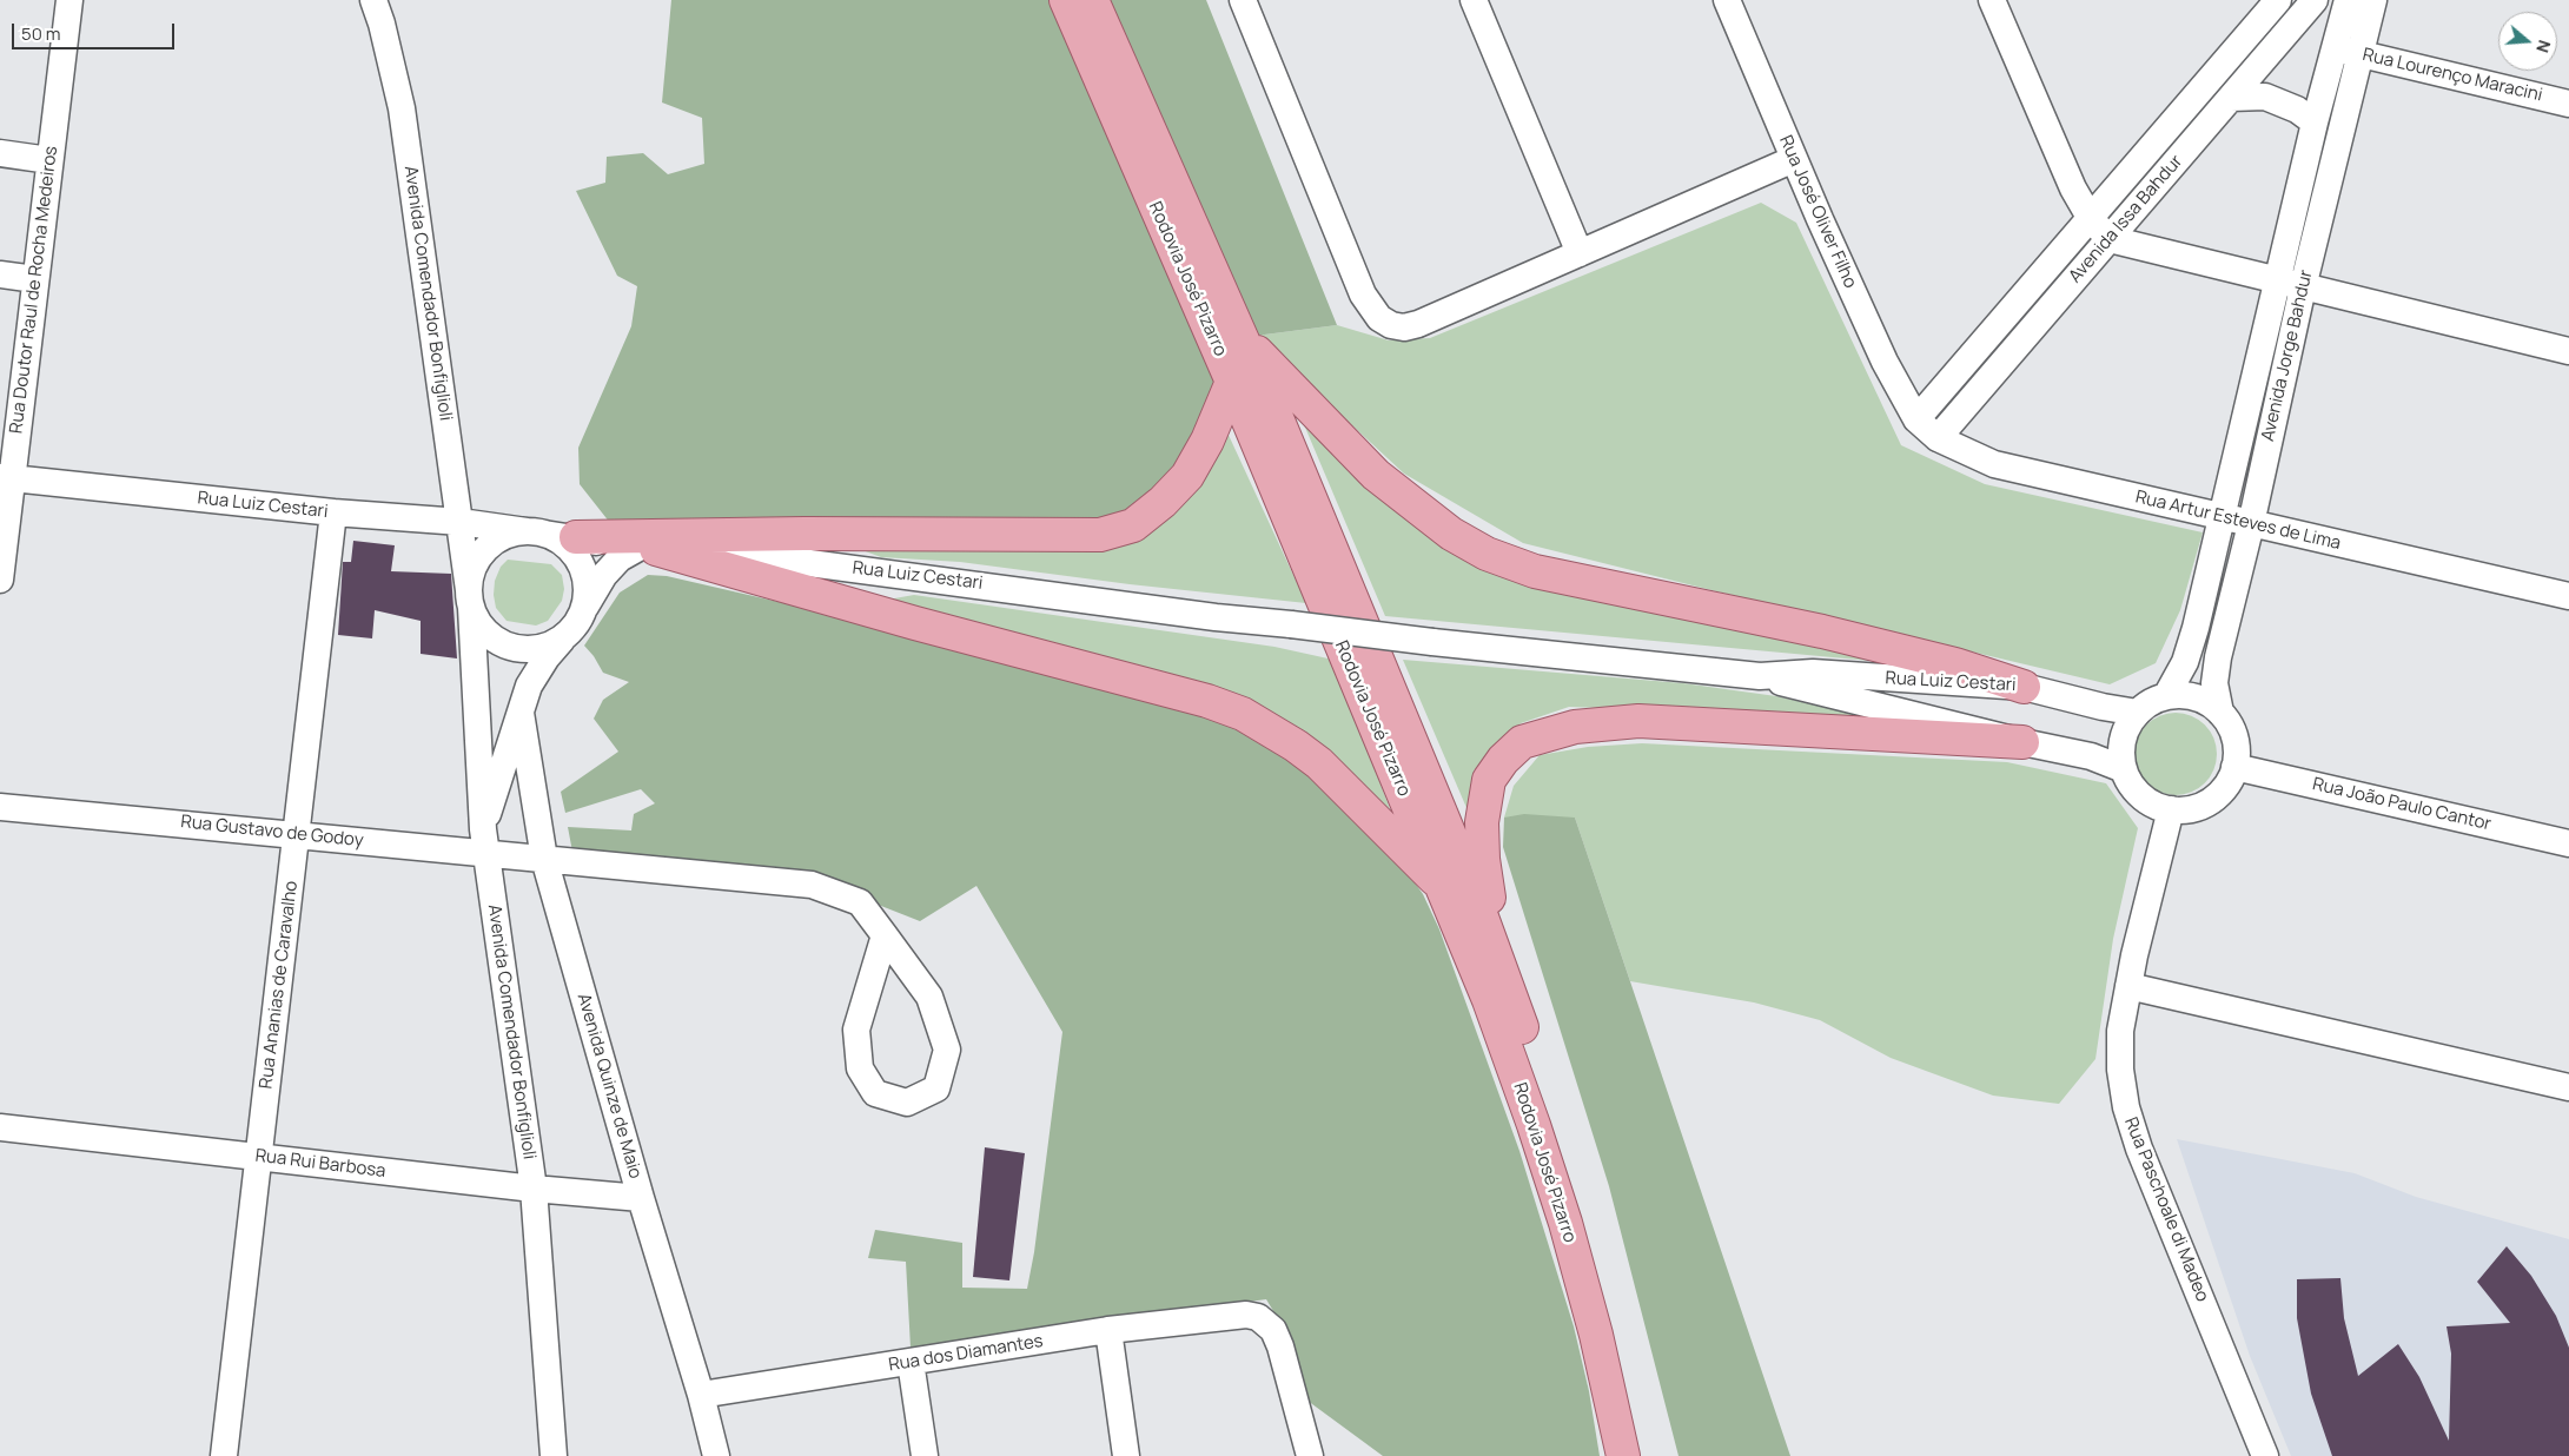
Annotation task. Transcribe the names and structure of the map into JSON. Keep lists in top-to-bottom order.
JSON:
{
  "streets": {
    "main road": ["Rodovia José Pizarro"],
    "street": [
      "Rua Lourenço Maracini",
      "Rua José Oliver Filho",
      "Avenida Issa Bahdur",
      "Rua Doutor Raul de Rocha Medeiros",
      "Avenida Comendador Bonfiglioli",
      "Avenida Jorge Bahdur",
      "Rua Luiz Cestari",
      "Rua Artur Esteves de Lima",
      "Rua João Paulo Cantor",
      "Rua Gustavo de Godoy",
      "Rua Ananias de Caravalho",
      "Avenida Quinze de Maio",
      "Rua Rui Barbosa",
      "Rua Paschoale di Madeo",
      "Rua dos Diamantes"
    ]
  },
  "crossings": [
    ["Rua Lourenço Maracini", "Avenida Jorge Bahdur"],
    ["Rua José Oliver Filho", "Avenida Issa Bahdur"],
    ["Rua José Oliver Filho", "Rua Artur Esteves de Lima"],
    ["Avenida Issa Bahdur", "Rua Artur Esteves de Lima"],
    ["Rua Doutor Raul de Rocha Medeiros", "Rua Luiz Cestari"],
    ["Avenida Comendador Bonfiglioli", "Rua Luiz Cestari"],
    ["Avenida Comendador Bonfiglioli", "Rua Gustavo de Godoy"],
    ["Avenida Comendador Bonfiglioli", "Rua Rui Barbosa"],
    ["Avenida Jorge Bahdur", "Rua Luiz Cestari"],
    ["Avenida Jorge Bahdur", "Rua Artur Esteves de Lima"],
    ["Avenida Jorge Bahdur", "Rua João Paulo Cantor"],
    ["Avenida Jorge Bahdur", "Rua Paschoale di Madeo"],
    ["Rua Luiz Cestari", "Rua João Paulo Cantor"],
    ["Rua Luiz Cestari", "Rua Ananias de Caravalho"],
    ["Rua Luiz Cestari", "Rua Paschoale di Madeo"],
    ["Rua João Paulo Cantor", "Rua Paschoale di Madeo"],
    ["Rua Gustavo de Godoy", "Rua Ananias de Caravalho"],
    ["Rua Gustavo de Godoy", "Avenida Quinze de Maio"],
    ["Rua Ananias de Caravalho", "Rua Rui Barbosa"],
    ["Avenida Quinze de Maio", "Rua Rui Barbosa"],
    ["Avenida Quinze de Maio", "Rua dos Diamantes"]
  ],
  "scale_bar": "50 m",
  "north": "right"
}
